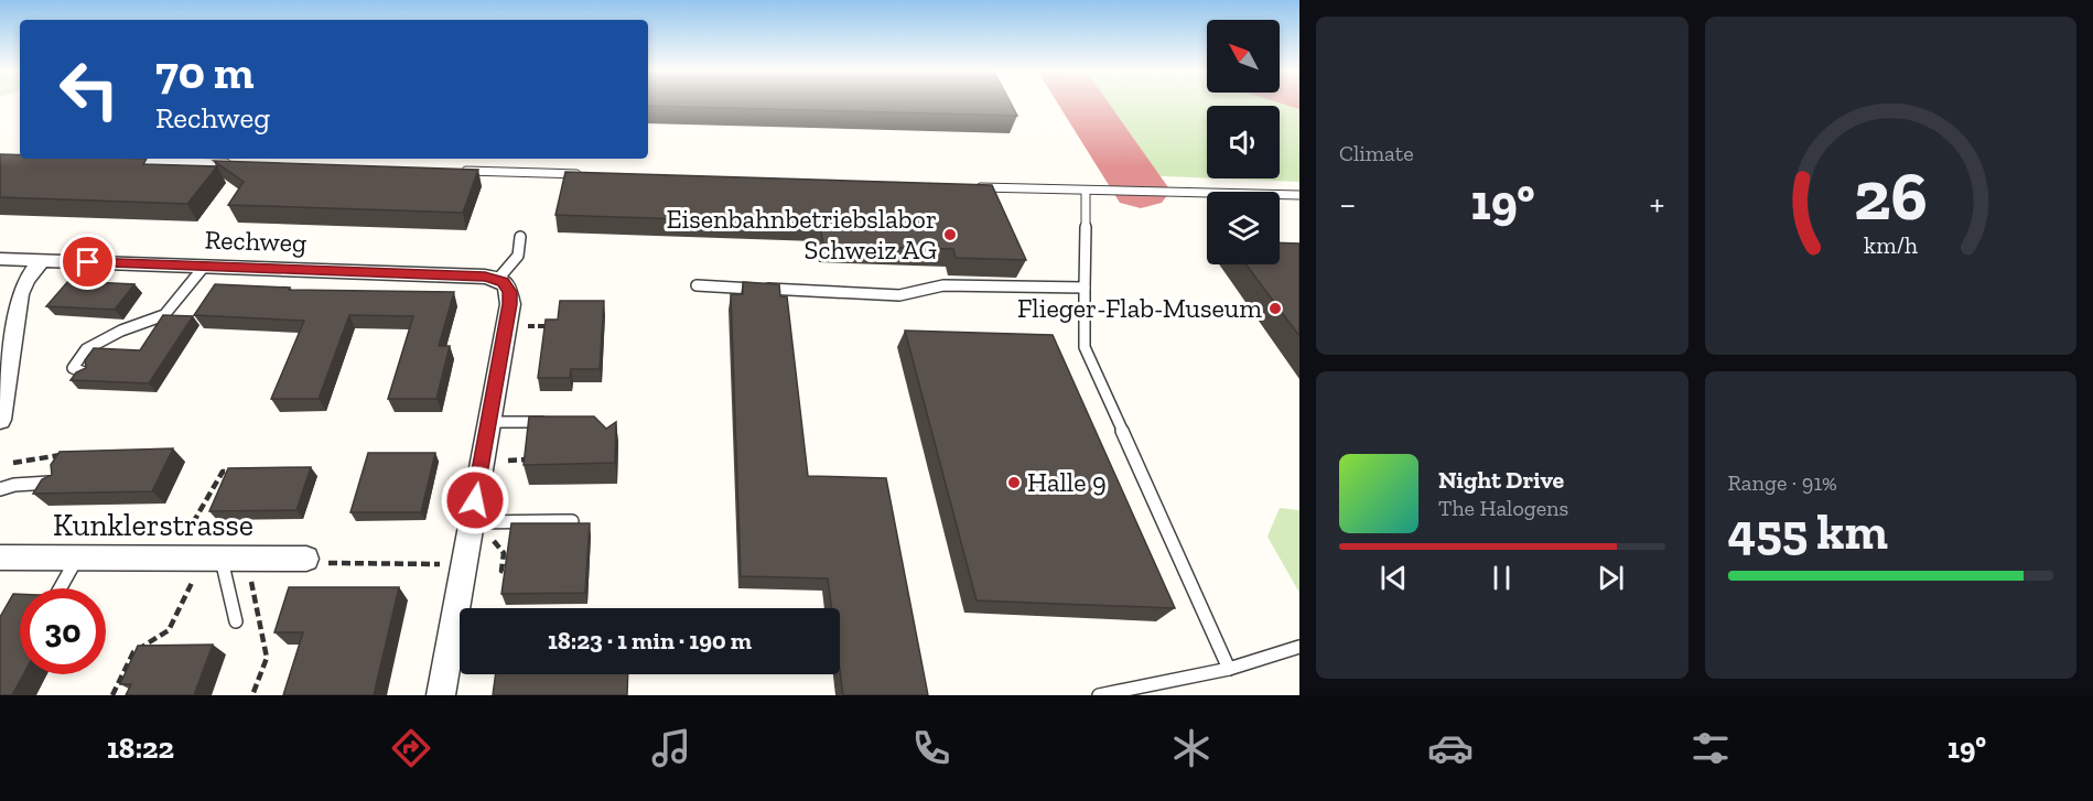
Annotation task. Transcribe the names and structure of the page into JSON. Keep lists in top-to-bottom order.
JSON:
{
  "streets": {
    "street": ["Rechweg", "Kunklerstrasse"]
  },
  "places": ["Eisenbahnbetriebslabor Schweiz AG", "Flieger-Flab-Museum", "Halle 9"],
  "north": "top left",
  "page": {
    "tile": [
      "Climate",
      ["Range · 91%", "455 km"]
    ],
    "turn": ["70 m", "Rechweg"],
    "heat": ["−", "19°", "+"],
    "song": ["Night Drive", "The Halogens"],
    "limit": "30",
    "trip": "18:23 · 1 min · 190 m",
    "tabs": ["18:22", "19°"],
    "gauge": ["26", "km/h"]
  }
}
